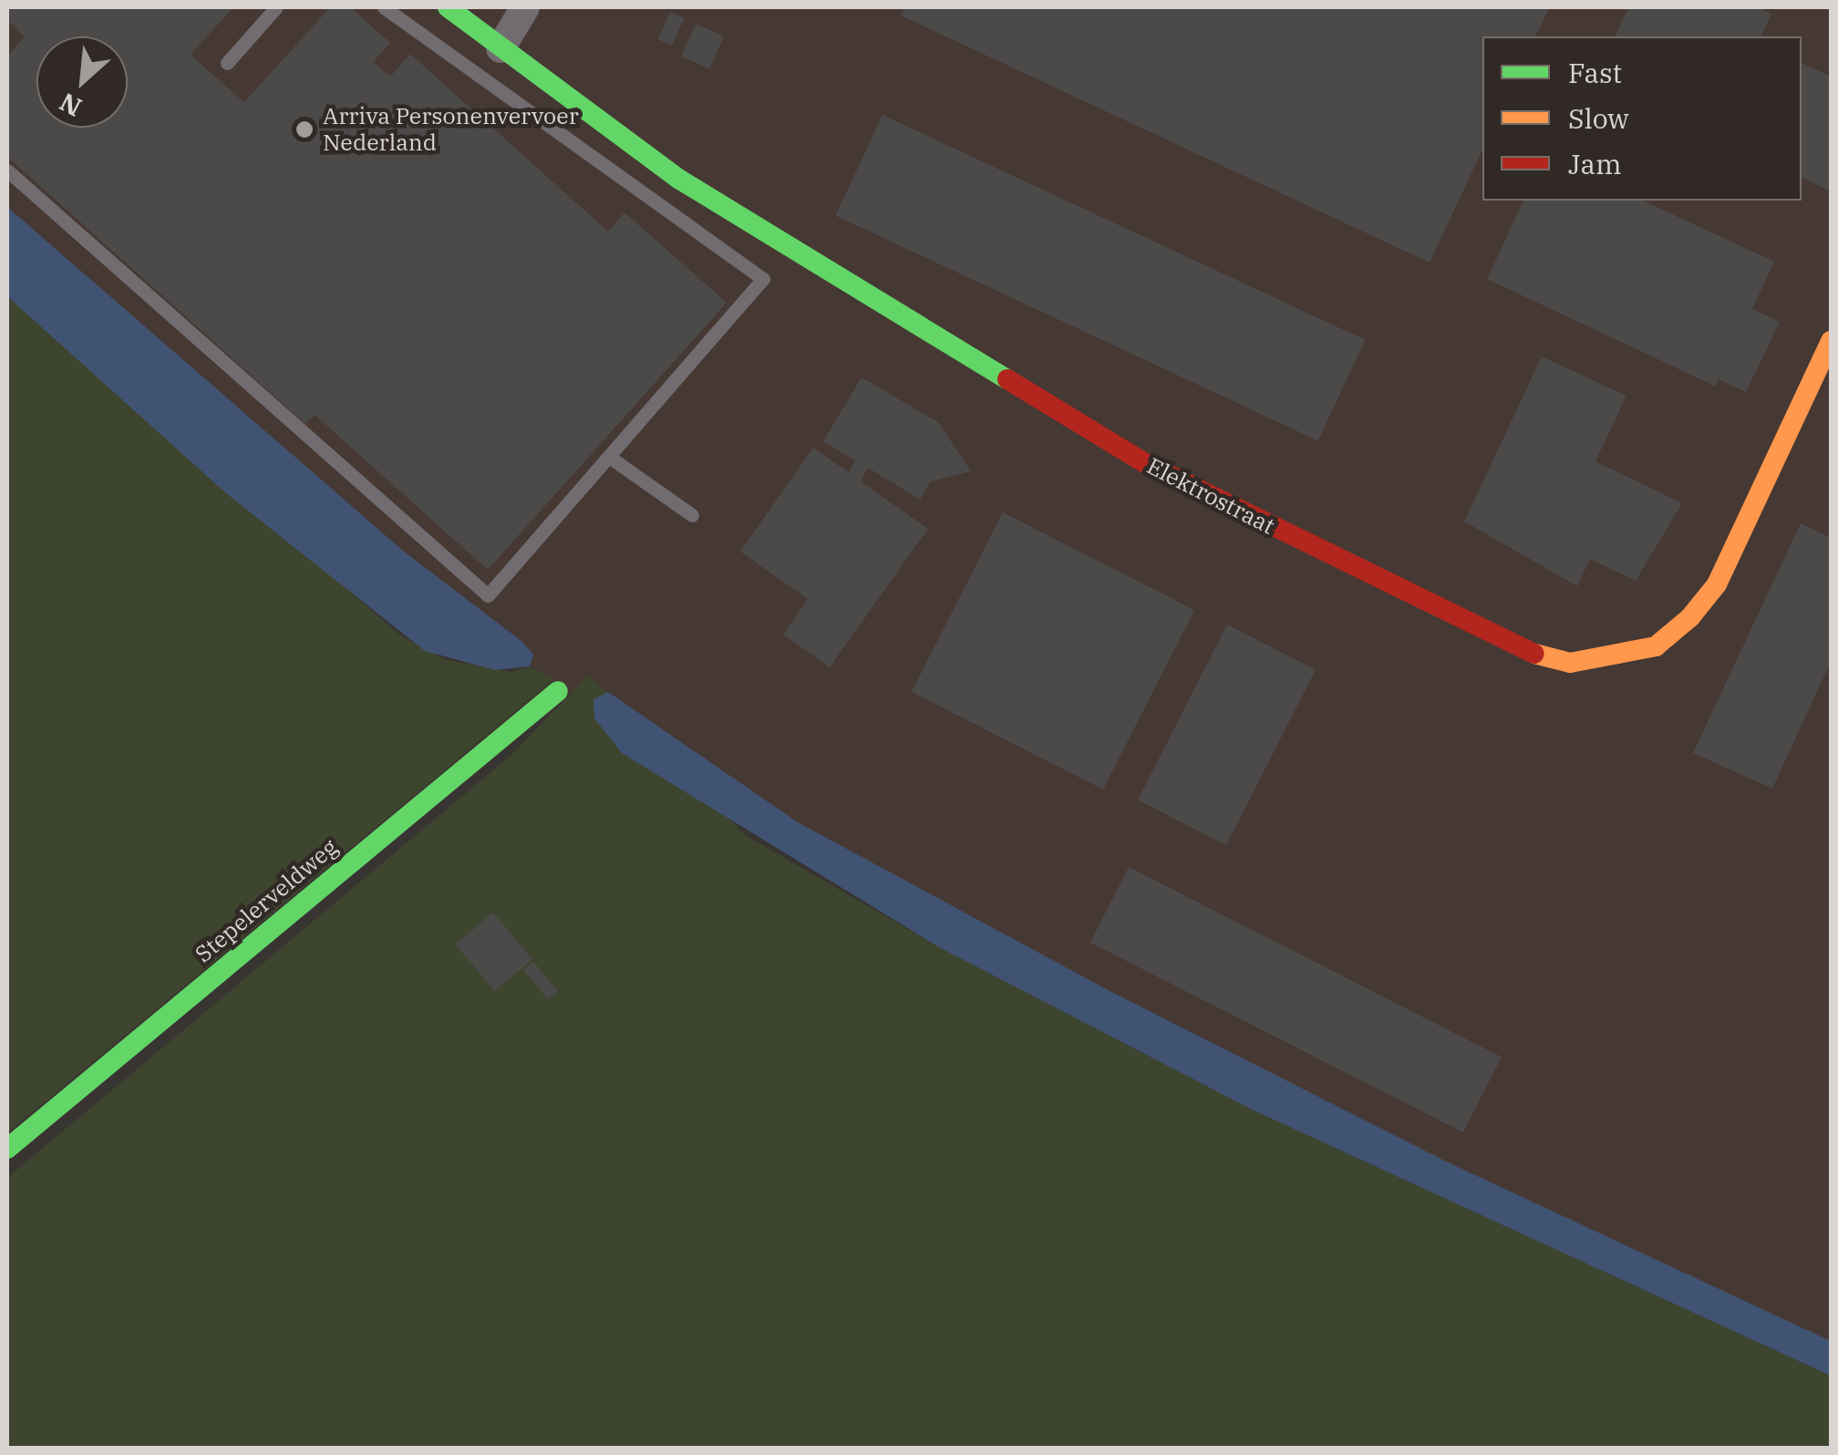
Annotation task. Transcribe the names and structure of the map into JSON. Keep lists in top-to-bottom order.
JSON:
{
  "streets": {
    "street": ["Elektrostraat", "Stepelerveldweg"]
  },
  "places": ["Arriva Personenvervoer Nederland"],
  "legend": ["Fast", "Slow", "Jam"],
  "north": "bottom left"
}
